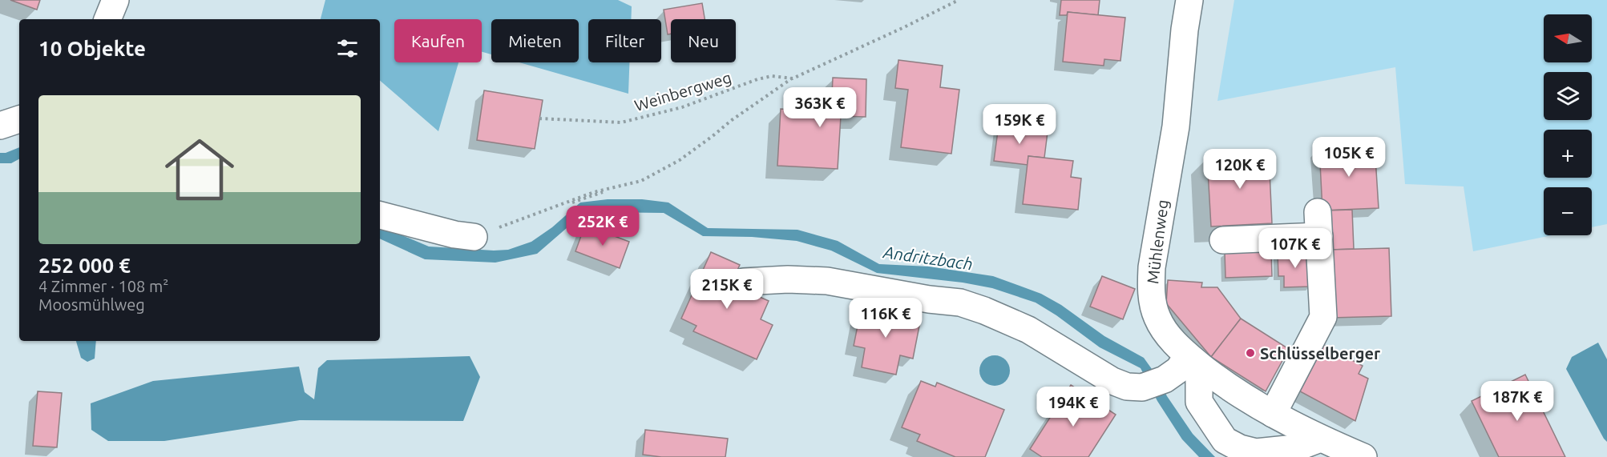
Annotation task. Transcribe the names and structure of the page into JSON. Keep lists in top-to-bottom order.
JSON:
{
  "streets": {
    "street": ["Mühlenweg"],
    "path": ["Weinbergweg"]
  },
  "water": ["Andritzbach"],
  "places": ["Schlüsselberger"],
  "north": "left",
  "page": {
    "map_buttons": ["+", "−"],
    "chip": [
      "Kaufen",
      "Mieten",
      "Filter",
      "Neu"
    ],
    "heading": "10 Objekte",
    "list": [
      {
        "name": "252 000 €",
        "note": "4 Zimmer · 108 m² · Moosmühlweg"
      }
    ],
    "price": [
      "363K €",
      "159K €",
      "105K €",
      "120K €",
      "252K €",
      "107K €",
      "215K €",
      "116K €",
      "187K €",
      "194K €"
    ]
  }
}
